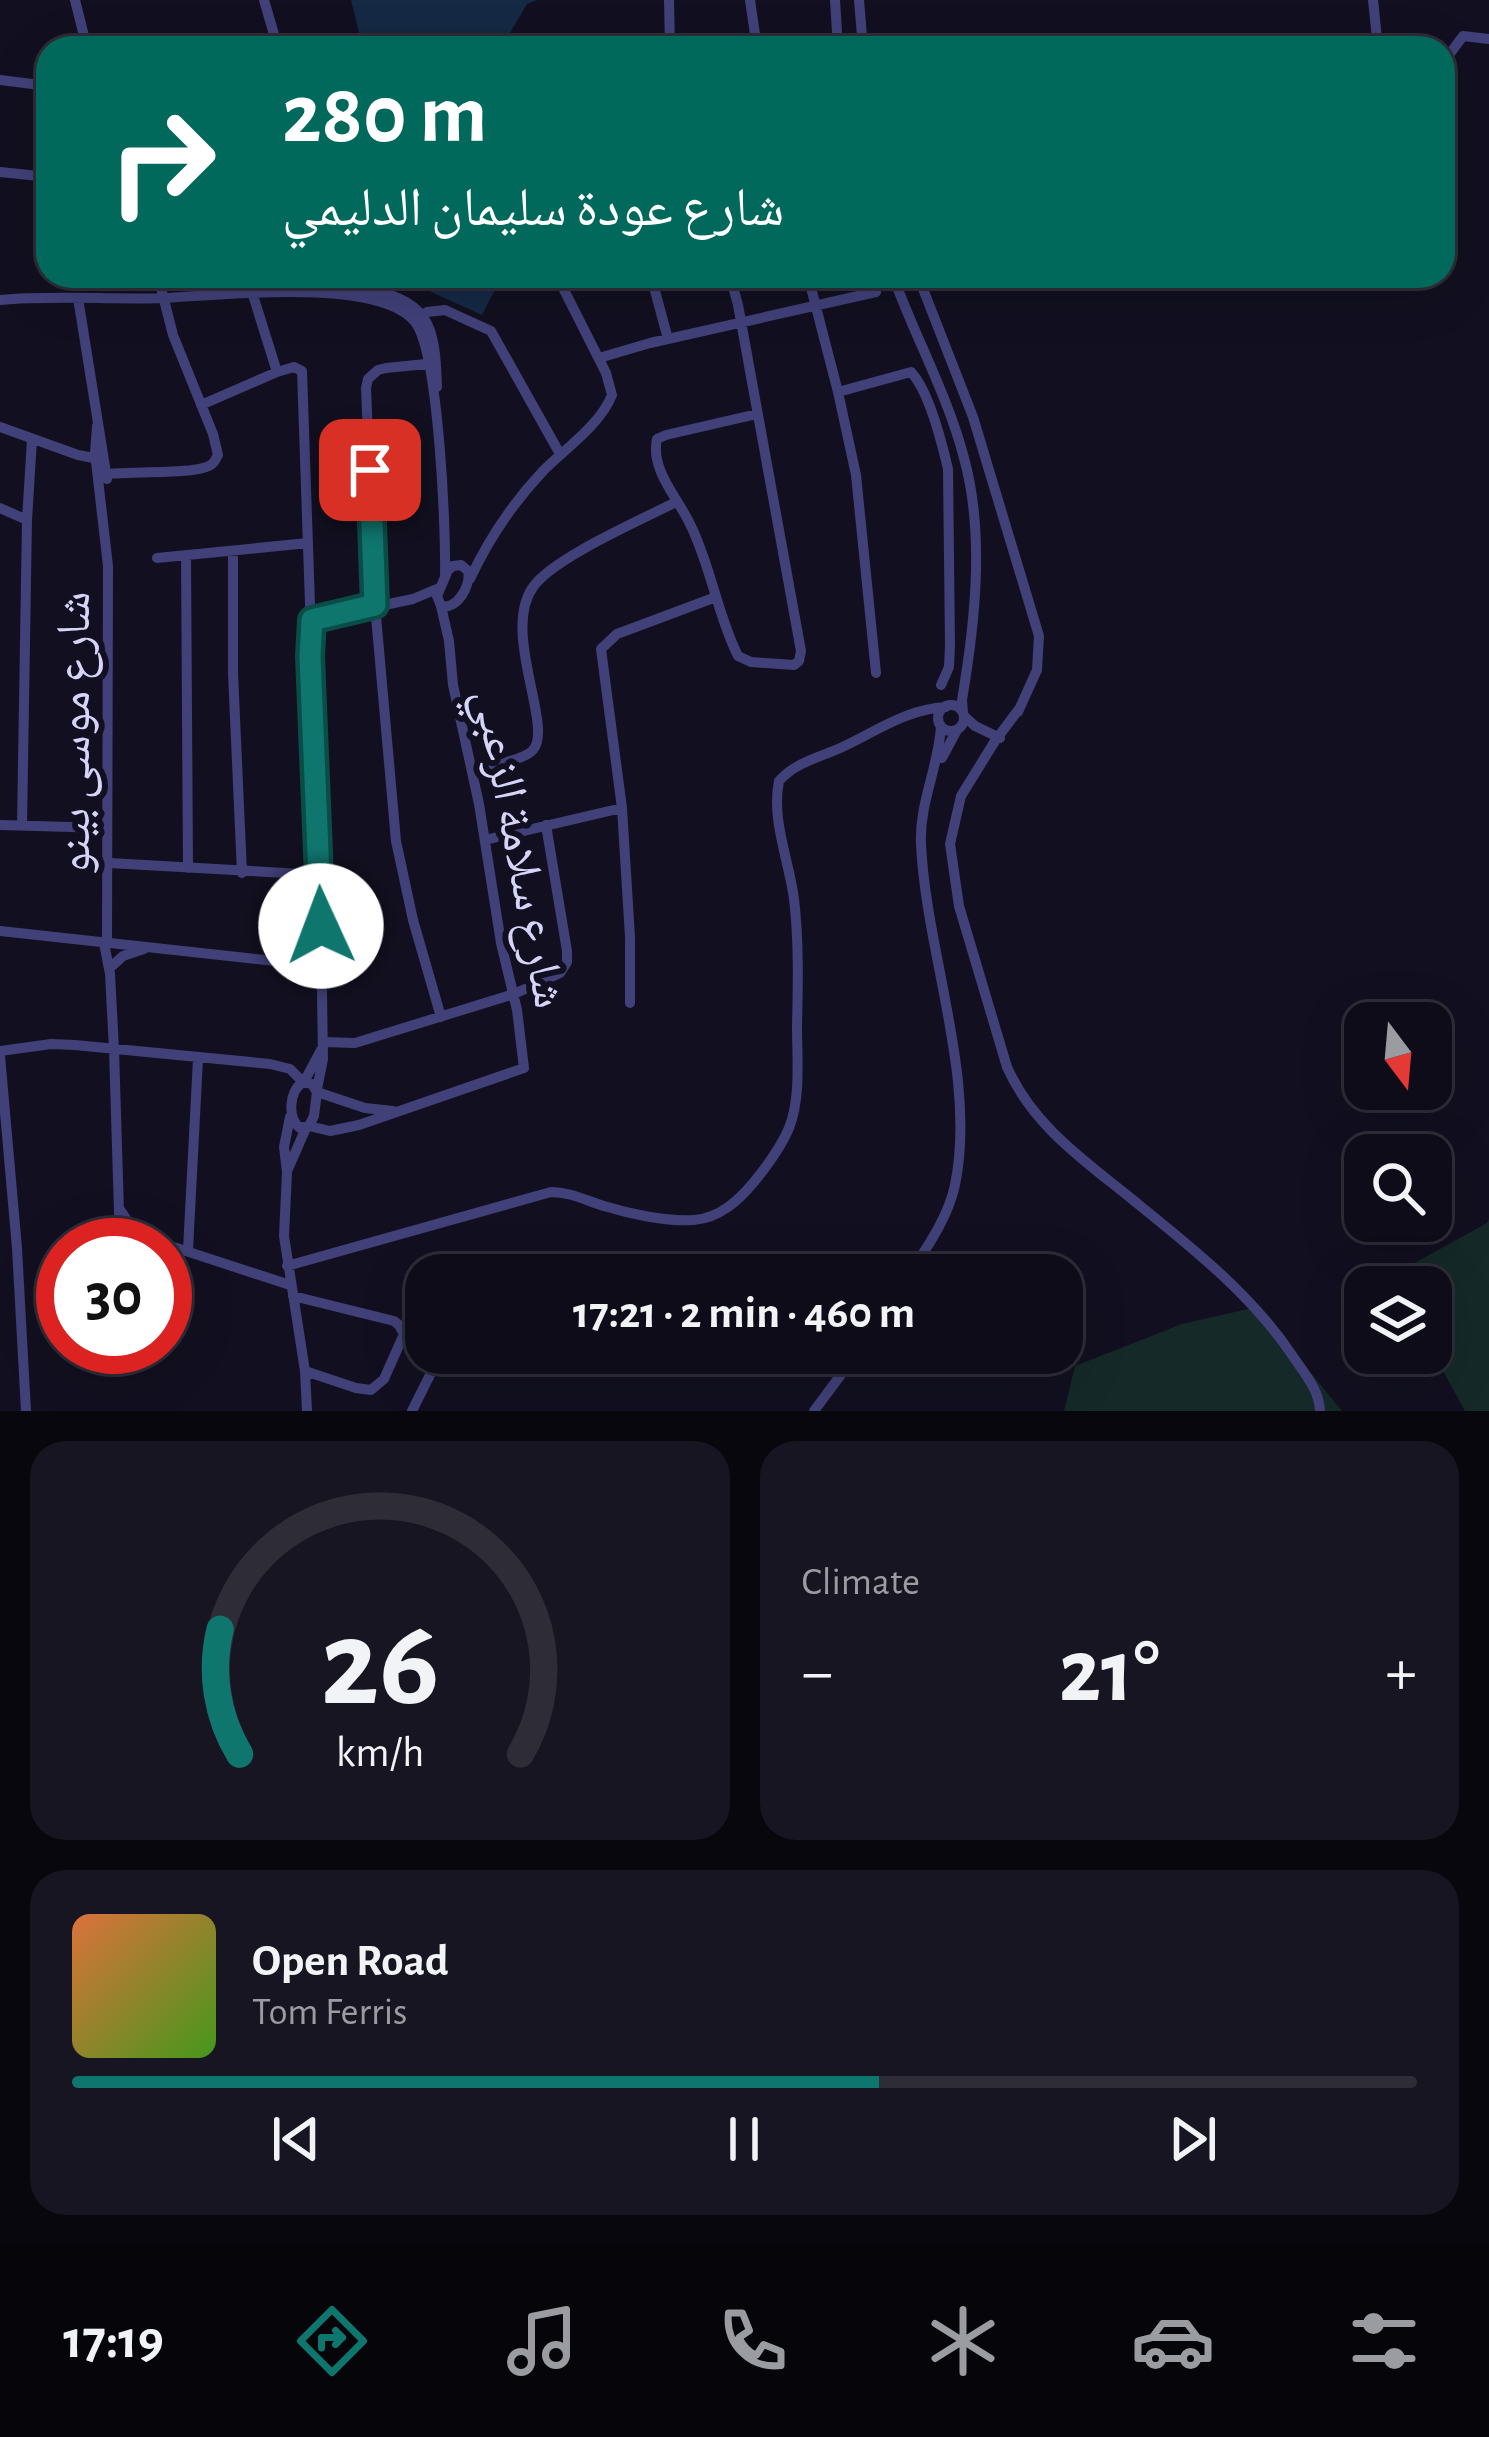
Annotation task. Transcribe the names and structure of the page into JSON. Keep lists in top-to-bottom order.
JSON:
{
  "streets": {
    "street": ["شارع موسى بينو", "شارع سلامة الزعبي"]
  },
  "north": "bottom",
  "page": {
    "turn": ["280 m", "شارع عودة سليمان الدليمي"],
    "limit": "30",
    "trip": "17:21 · 2 min · 460 m",
    "tile": "Climate",
    "heat": ["−", "21°", "+"],
    "song": ["Open Road", "Tom Ferris"],
    "tabs": "17:19",
    "gauge": ["26", "km/h"]
  }
}
